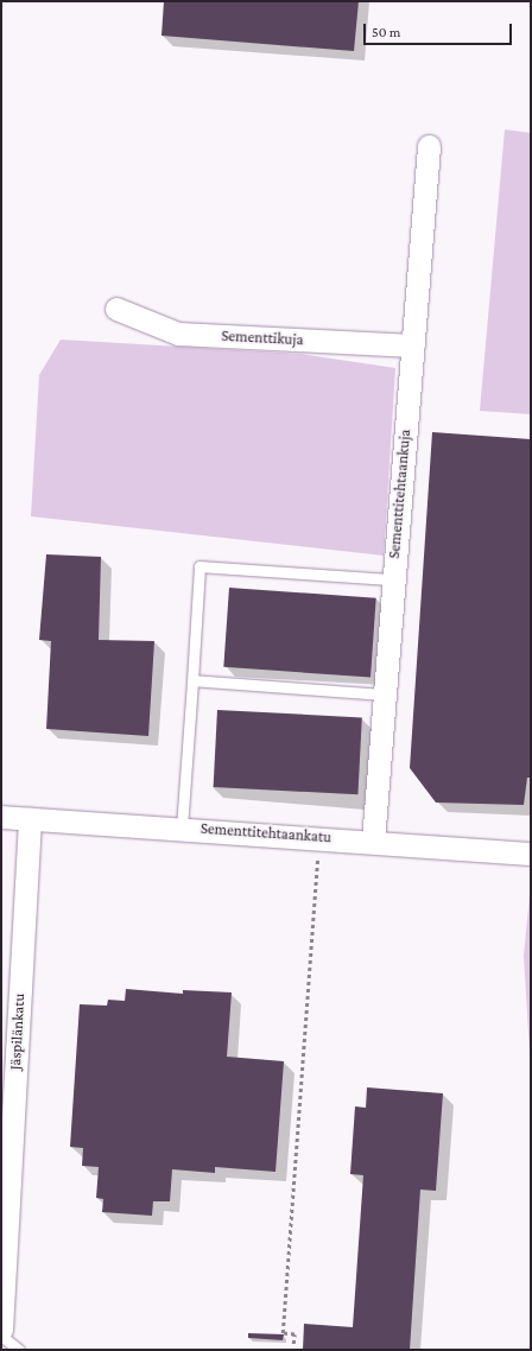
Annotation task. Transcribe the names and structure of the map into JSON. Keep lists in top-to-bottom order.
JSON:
{
  "streets": {
    "street": [
      "Sementtikuja",
      "Sementtitehtaankuja",
      "Sementtitehtaankatu",
      "Jäspilänkatu"
    ]
  },
  "crossings": [
    ["Sementtikuja", "Sementtitehtaankuja"],
    ["Sementtitehtaankuja", "Sementtitehtaankatu"],
    ["Sementtitehtaankatu", "Jäspilänkatu"]
  ],
  "scale_bar": "50 m"
}
